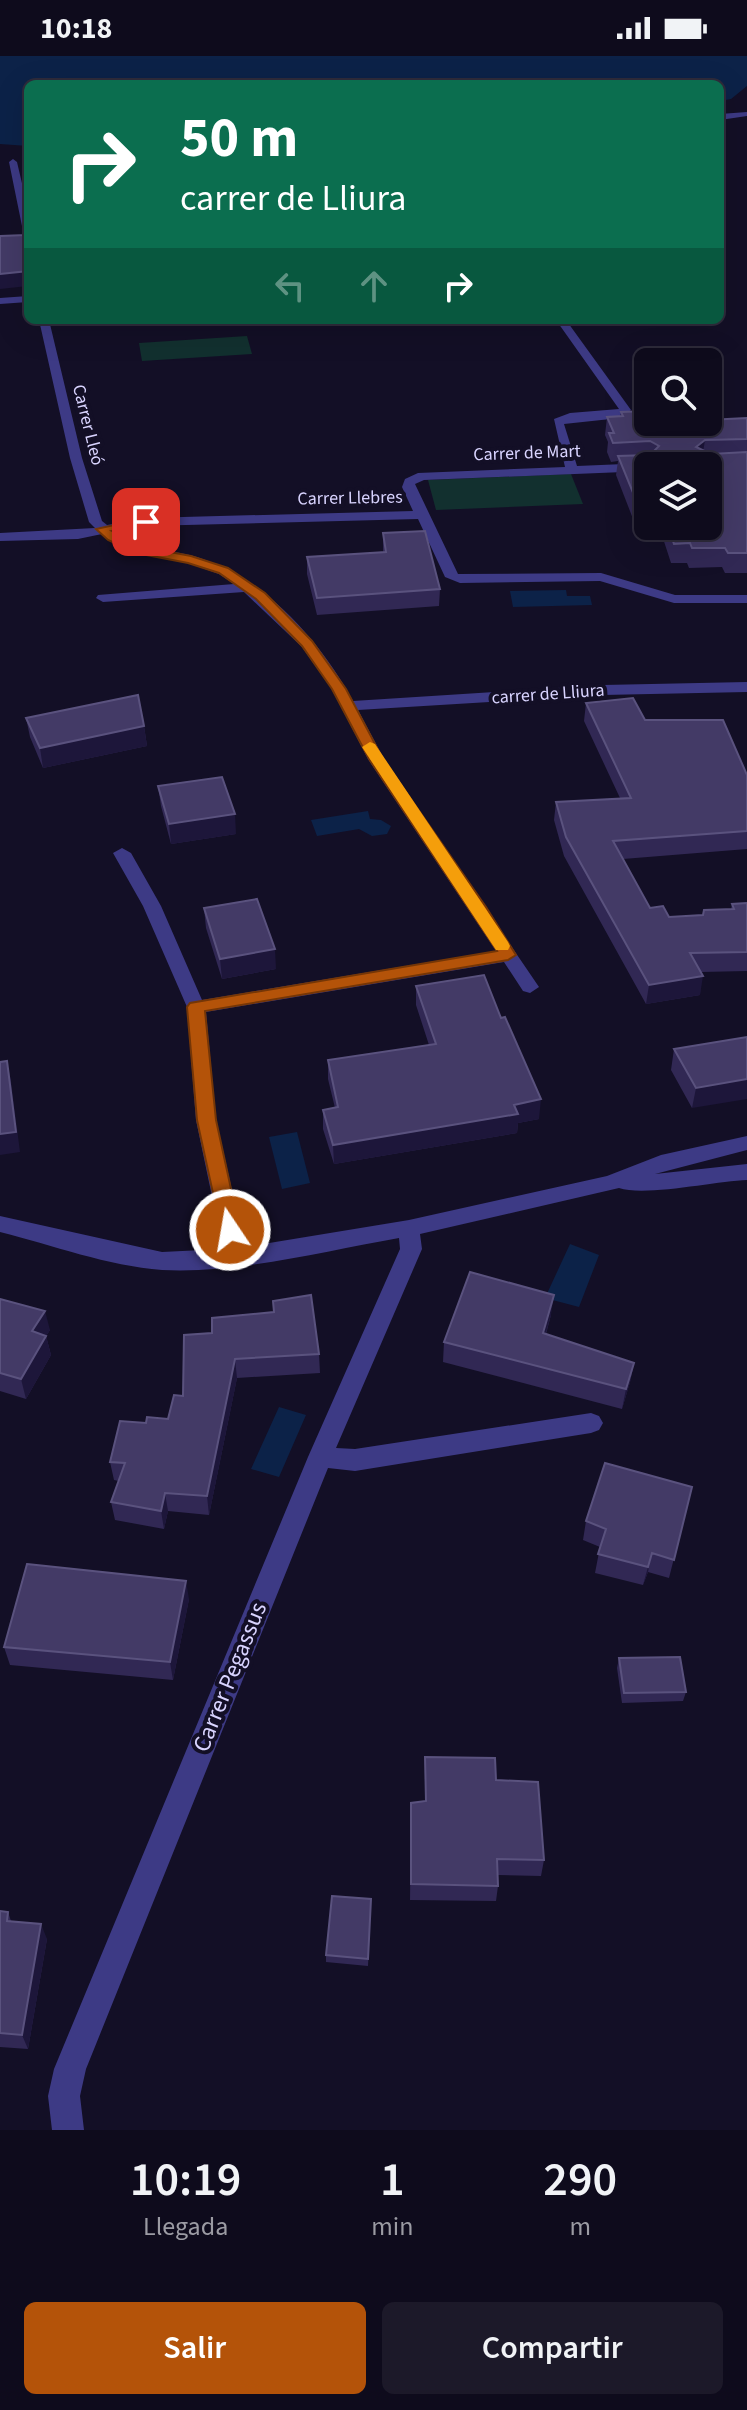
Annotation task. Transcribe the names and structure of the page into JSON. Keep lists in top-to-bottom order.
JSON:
{
  "streets": {
    "street": [
      "Carrer Lleó",
      "Carrer de Mart",
      "Carrer Llebres",
      "carrer de Lliura",
      "Carrer Pegassus"
    ]
  },
  "crossings": [
    ["Carrer Lleó", "Carrer Llebres"],
    ["Carrer de Mart", "Carrer Llebres"]
  ],
  "page": {
    "status": "10:18",
    "turn": ["50 m", "carrer de Lliura"],
    "eta": [
      "10:19",
      "Llegada",
      "1",
      "min",
      "290",
      "m"
    ],
    "buttons": ["Salir", "Compartir"]
  }
}
